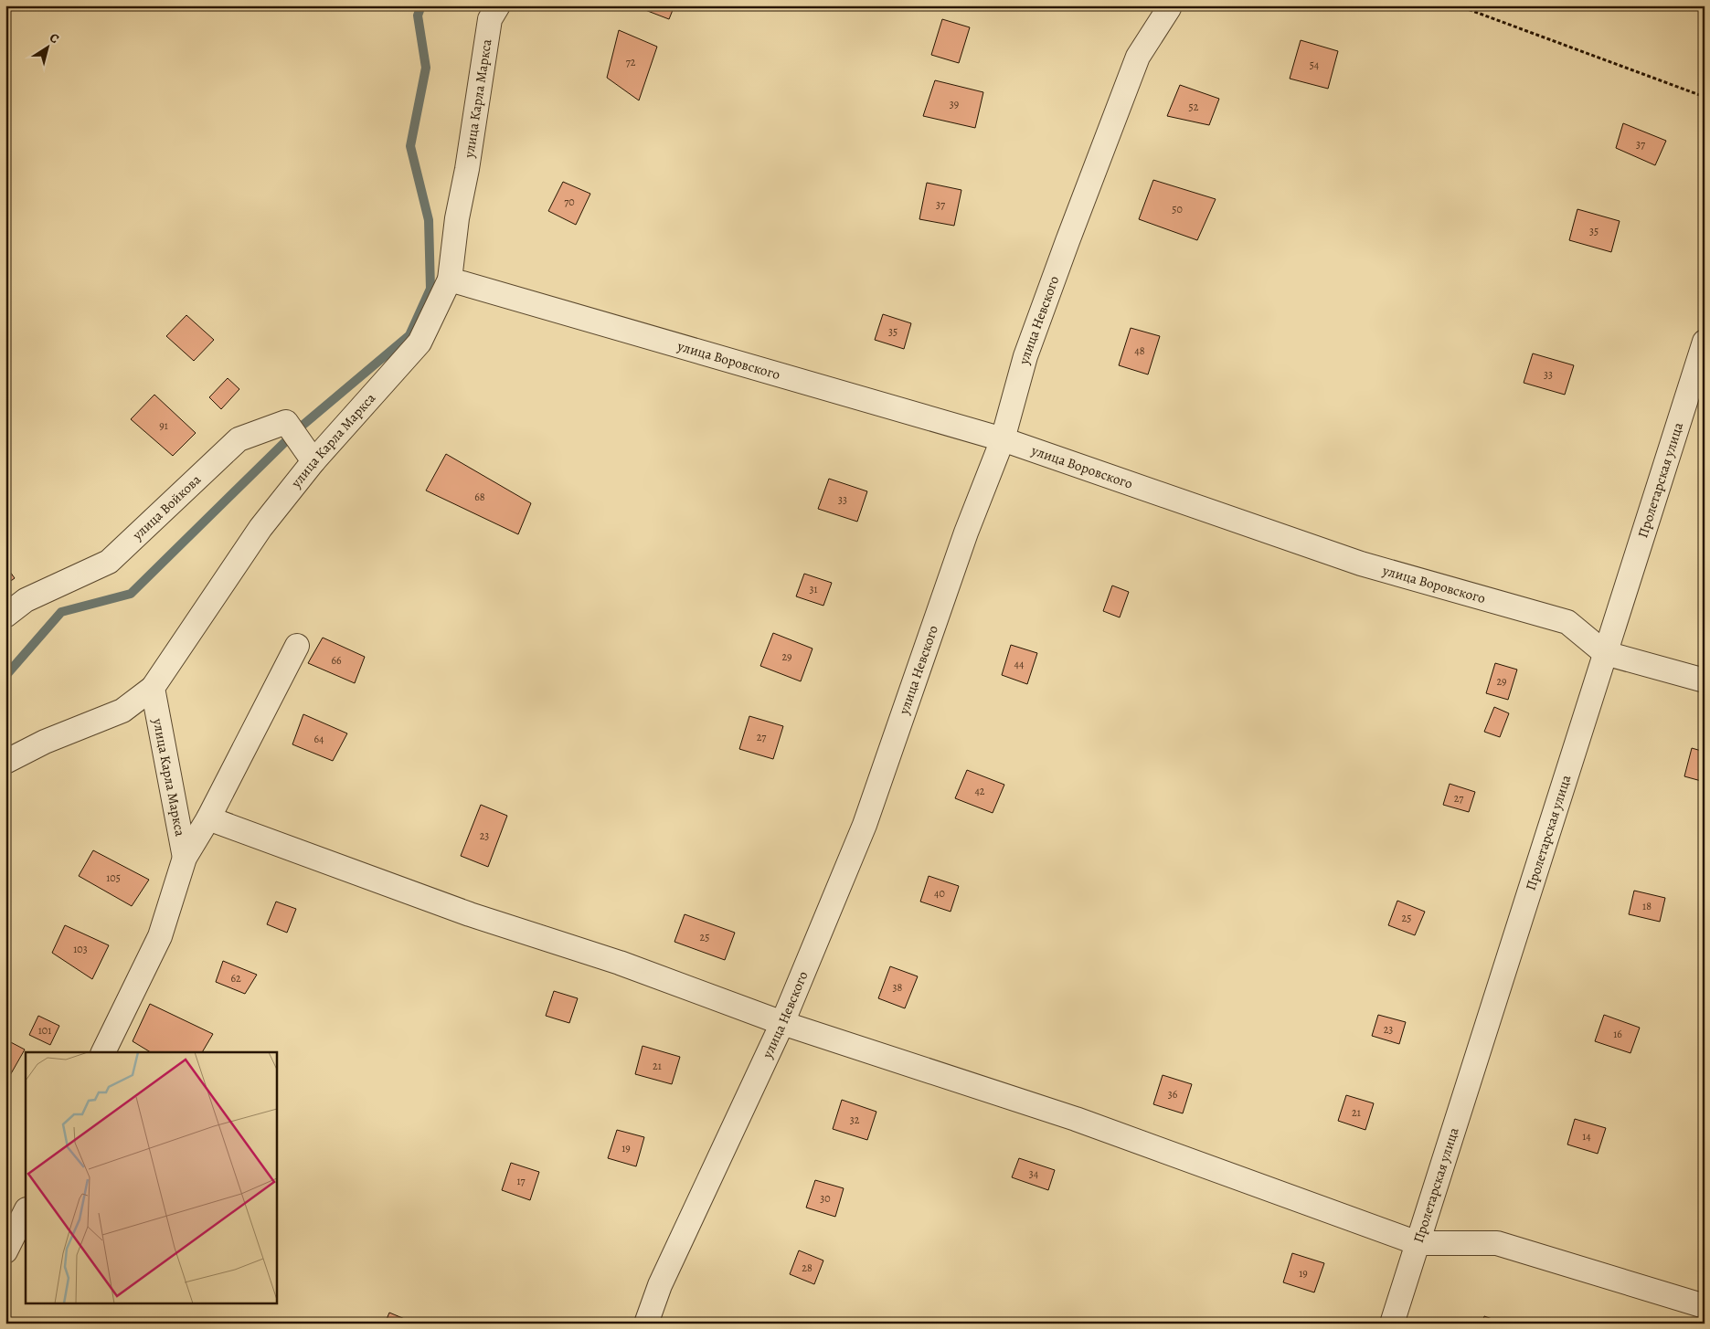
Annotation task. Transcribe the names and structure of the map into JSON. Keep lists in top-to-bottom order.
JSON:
{
  "streets": {
    "street": [
      "улица Карла Маркса",
      "улица Невского",
      "улица Воровского",
      "Пролетарская улица",
      "улица Войкова"
    ]
  },
  "crossings": [
    ["улица Карла Маркса", "улица Воровского"],
    ["улица Карла Маркса", "улица Войкова"],
    ["улица Невского", "улица Воровского"],
    ["улица Воровского", "Пролетарская улица"]
  ],
  "house_numbers": [
    "72",
    "54",
    "39",
    "52",
    "37",
    "70",
    "37",
    "50",
    "35",
    "35",
    "48",
    "33",
    "91",
    "68",
    "33",
    "31",
    "29",
    "66",
    "44",
    "29",
    "27",
    "64",
    "42",
    "27",
    "23",
    "105",
    "40",
    "18",
    "25",
    "25",
    "103",
    "62",
    "38",
    "23",
    "101",
    "16",
    "21",
    "36",
    "21",
    "32",
    "14",
    "19",
    "34",
    "17",
    "30",
    "28",
    "19"
  ],
  "north": "top right"
}
